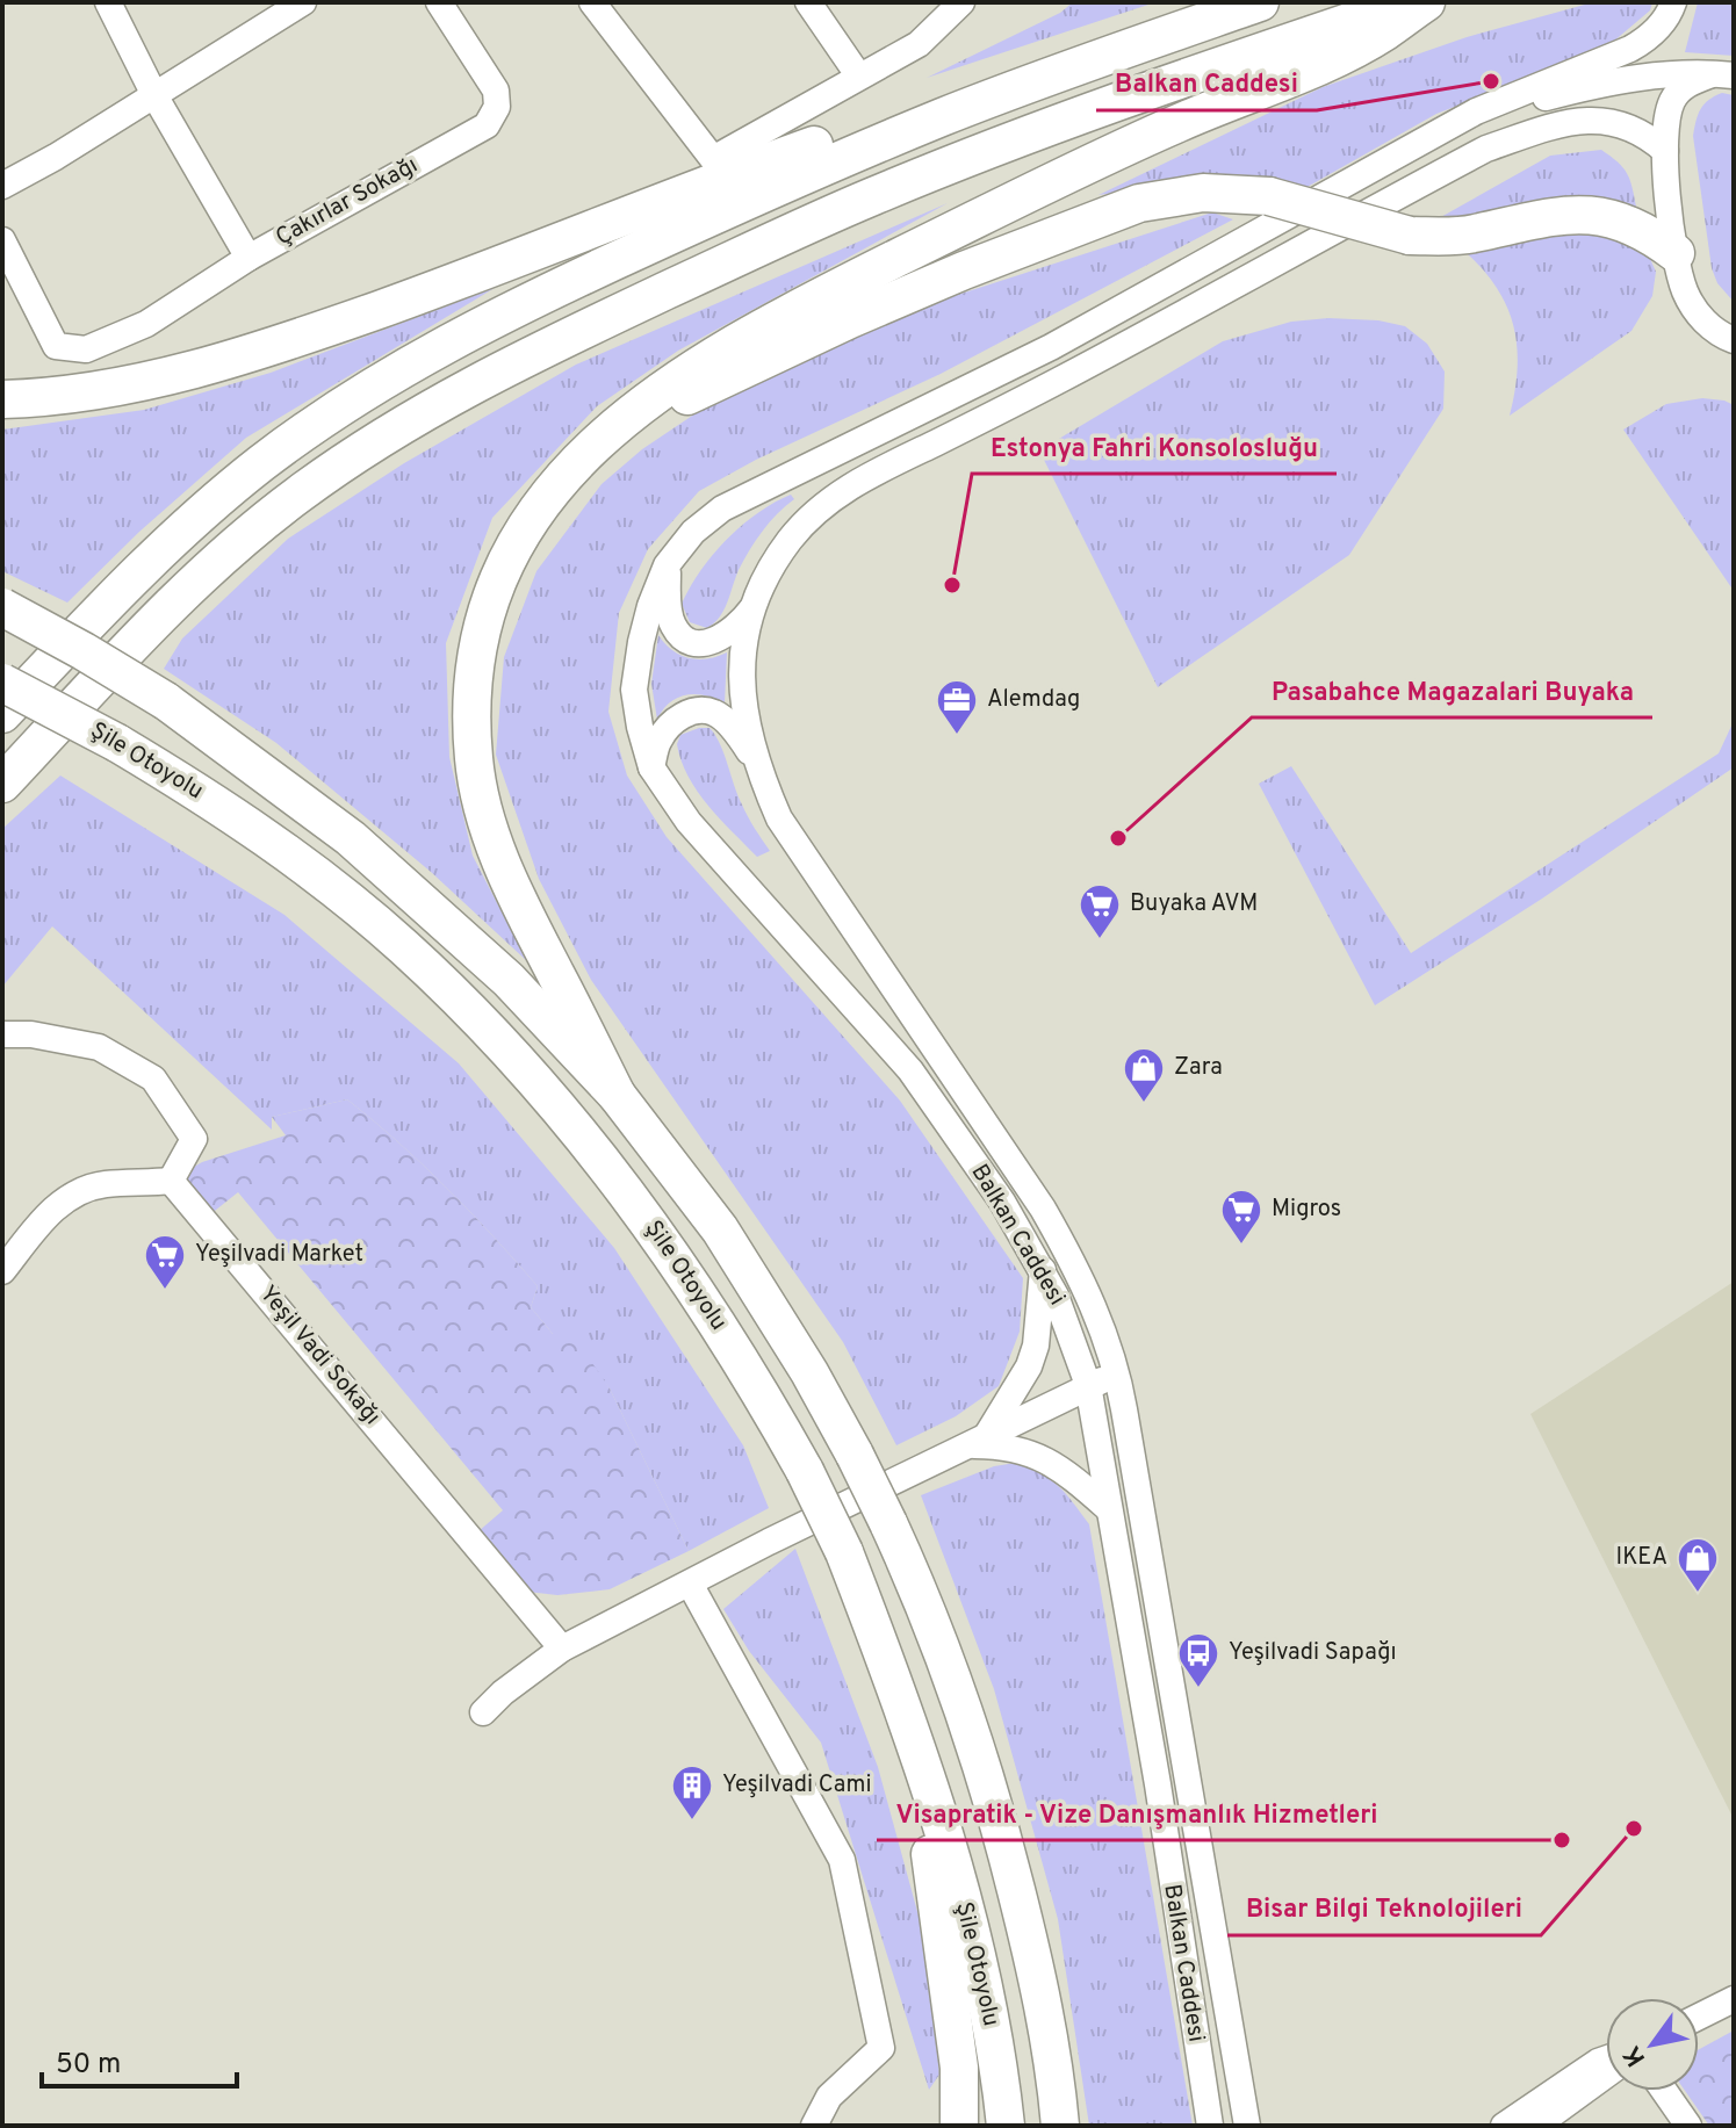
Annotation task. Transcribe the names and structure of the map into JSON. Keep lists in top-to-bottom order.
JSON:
{
  "streets": {
    "highway": ["Şile Otoyolu"],
    "street": ["Çakırlar Sokağı", "Balkan Caddesi", "Yeşil Vadi Sokağı"]
  },
  "places": {
    "other": [
      "Balkan Caddesi",
      "Estonya Fahri Konsolosluğu",
      "Pasabahce Magazalari Buyaka",
      "Bisar Bilgi Teknolojileri",
      "Visapratik - Vize Danışmanlık Hizmetleri"
    ],
    "office": ["Alemdag"],
    "supermarket": ["Buyaka AVM", "Migros", "Yeşilvadi Market"],
    "shop": ["Zara", "IKEA"],
    "bus stop": ["Yeşilvadi Sapağı"],
    "building": ["Yeşilvadi Cami"]
  },
  "scale_bar": "50 m",
  "north": "bottom left"
}
